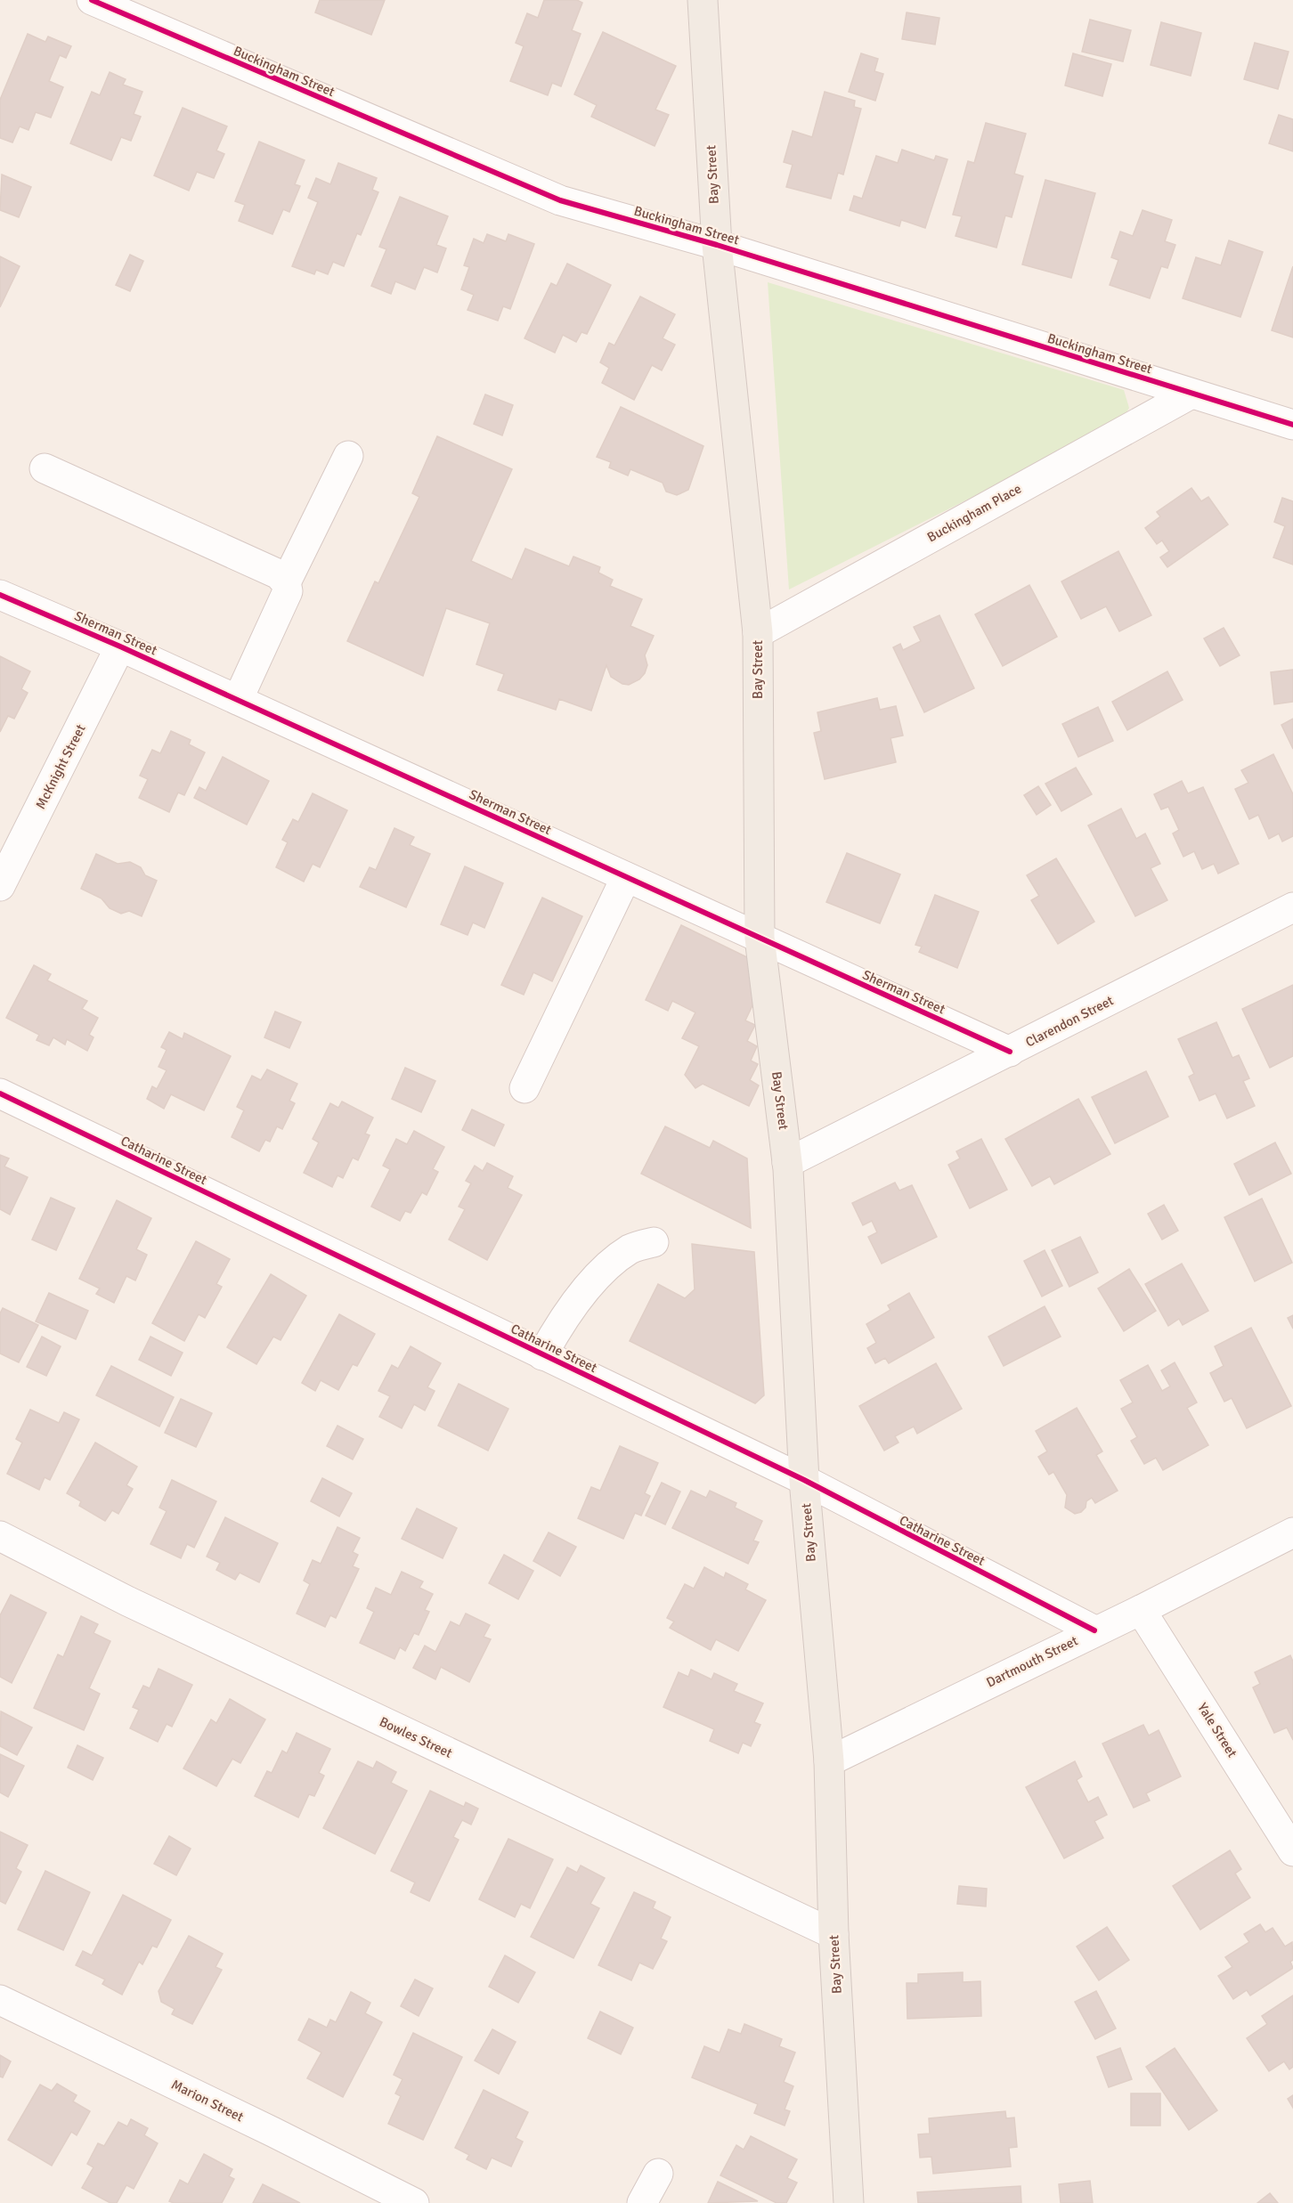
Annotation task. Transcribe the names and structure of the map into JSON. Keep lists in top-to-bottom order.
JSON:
{
  "streets": {
    "main road": ["Bay Street"],
    "street": [
      "Buckingham Street",
      "Buckingham Place",
      "Sherman Street",
      "McKnight Street",
      "Clarendon Street",
      "Catharine Street",
      "Dartmouth Street",
      "Yale Street",
      "Bowles Street",
      "Marion Street"
    ]
  },
  "crossings": [
    ["Buckingham Street", "Bay Street"],
    ["Buckingham Street", "Buckingham Place"],
    ["Bay Street", "Buckingham Place"],
    ["Bay Street", "Sherman Street"],
    ["Bay Street", "Clarendon Street"],
    ["Bay Street", "Catharine Street"],
    ["Bay Street", "Dartmouth Street"],
    ["Bay Street", "Bowles Street"],
    ["Sherman Street", "McKnight Street"],
    ["Sherman Street", "Clarendon Street"],
    ["Catharine Street", "Dartmouth Street"],
    ["Dartmouth Street", "Yale Street"]
  ]
}
